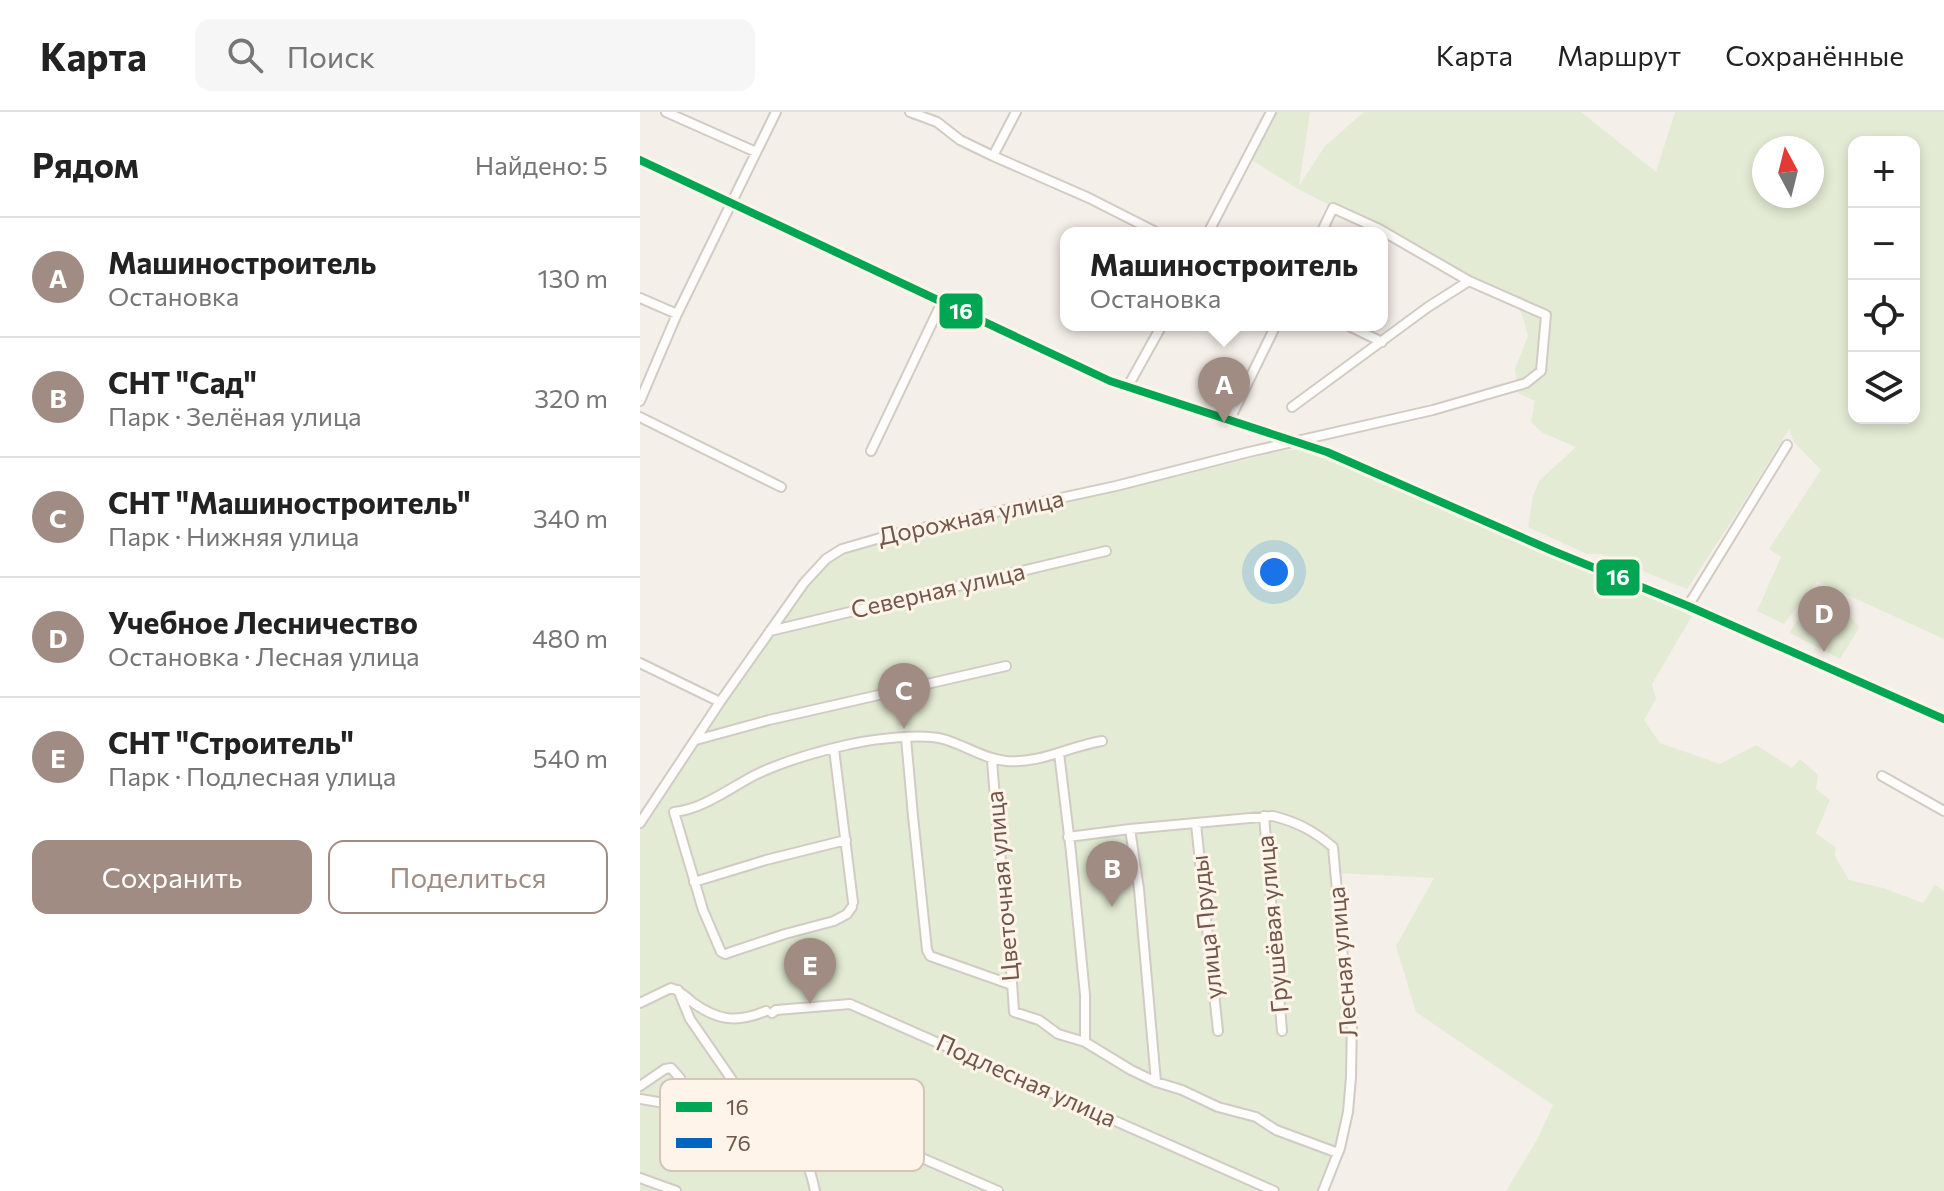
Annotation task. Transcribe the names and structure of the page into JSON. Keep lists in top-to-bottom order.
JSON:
{
  "streets": {
    "street": [
      "Дорожная улица",
      "Северная улица",
      "Цветочная улица",
      "Грушёвая улица",
      "улица Пруды",
      "Лесная улица",
      "Подлесная улица"
    ]
  },
  "crossings": [
    ["Дорожная улица", "Северная улица"],
    ["Грушёвая улица", "Лесная улица"]
  ],
  "lines": ["transit line 16"],
  "legend": ["16", "76"],
  "north": "top",
  "page": {
    "header": "Карта",
    "search": "Поиск",
    "nav": ["Карта", "Маршрут", "Сохранённые"],
    "heading": ["Рядом", "Найдено: 5"],
    "map_buttons": ["+", "−"],
    "list": [
      {
        "mark": "A",
        "name": "Машиностроитель",
        "note": "Остановка",
        "value": "130 m"
      },
      {
        "mark": "B",
        "name": "СНТ \"Сад\"",
        "note": "Парк · Зелёная улица",
        "value": "320 m"
      },
      {
        "mark": "C",
        "name": "СНТ \"Машиностроитель\"",
        "note": "Парк · Нижняя улица",
        "value": "340 m"
      },
      {
        "mark": "D",
        "name": "Учебное Лесничество",
        "note": "Остановка · Лесная улица",
        "value": "480 m"
      },
      {
        "mark": "E",
        "name": "СНТ \"Строитель\"",
        "note": "Парк · Подлесная улица",
        "value": "540 m"
      }
    ],
    "popup": ["Машиностроитель", "Остановка"],
    "pins": [
      "A",
      "D",
      "C",
      "B",
      "E"
    ],
    "buttons": ["Сохранить", "Поделиться"]
  }
}
